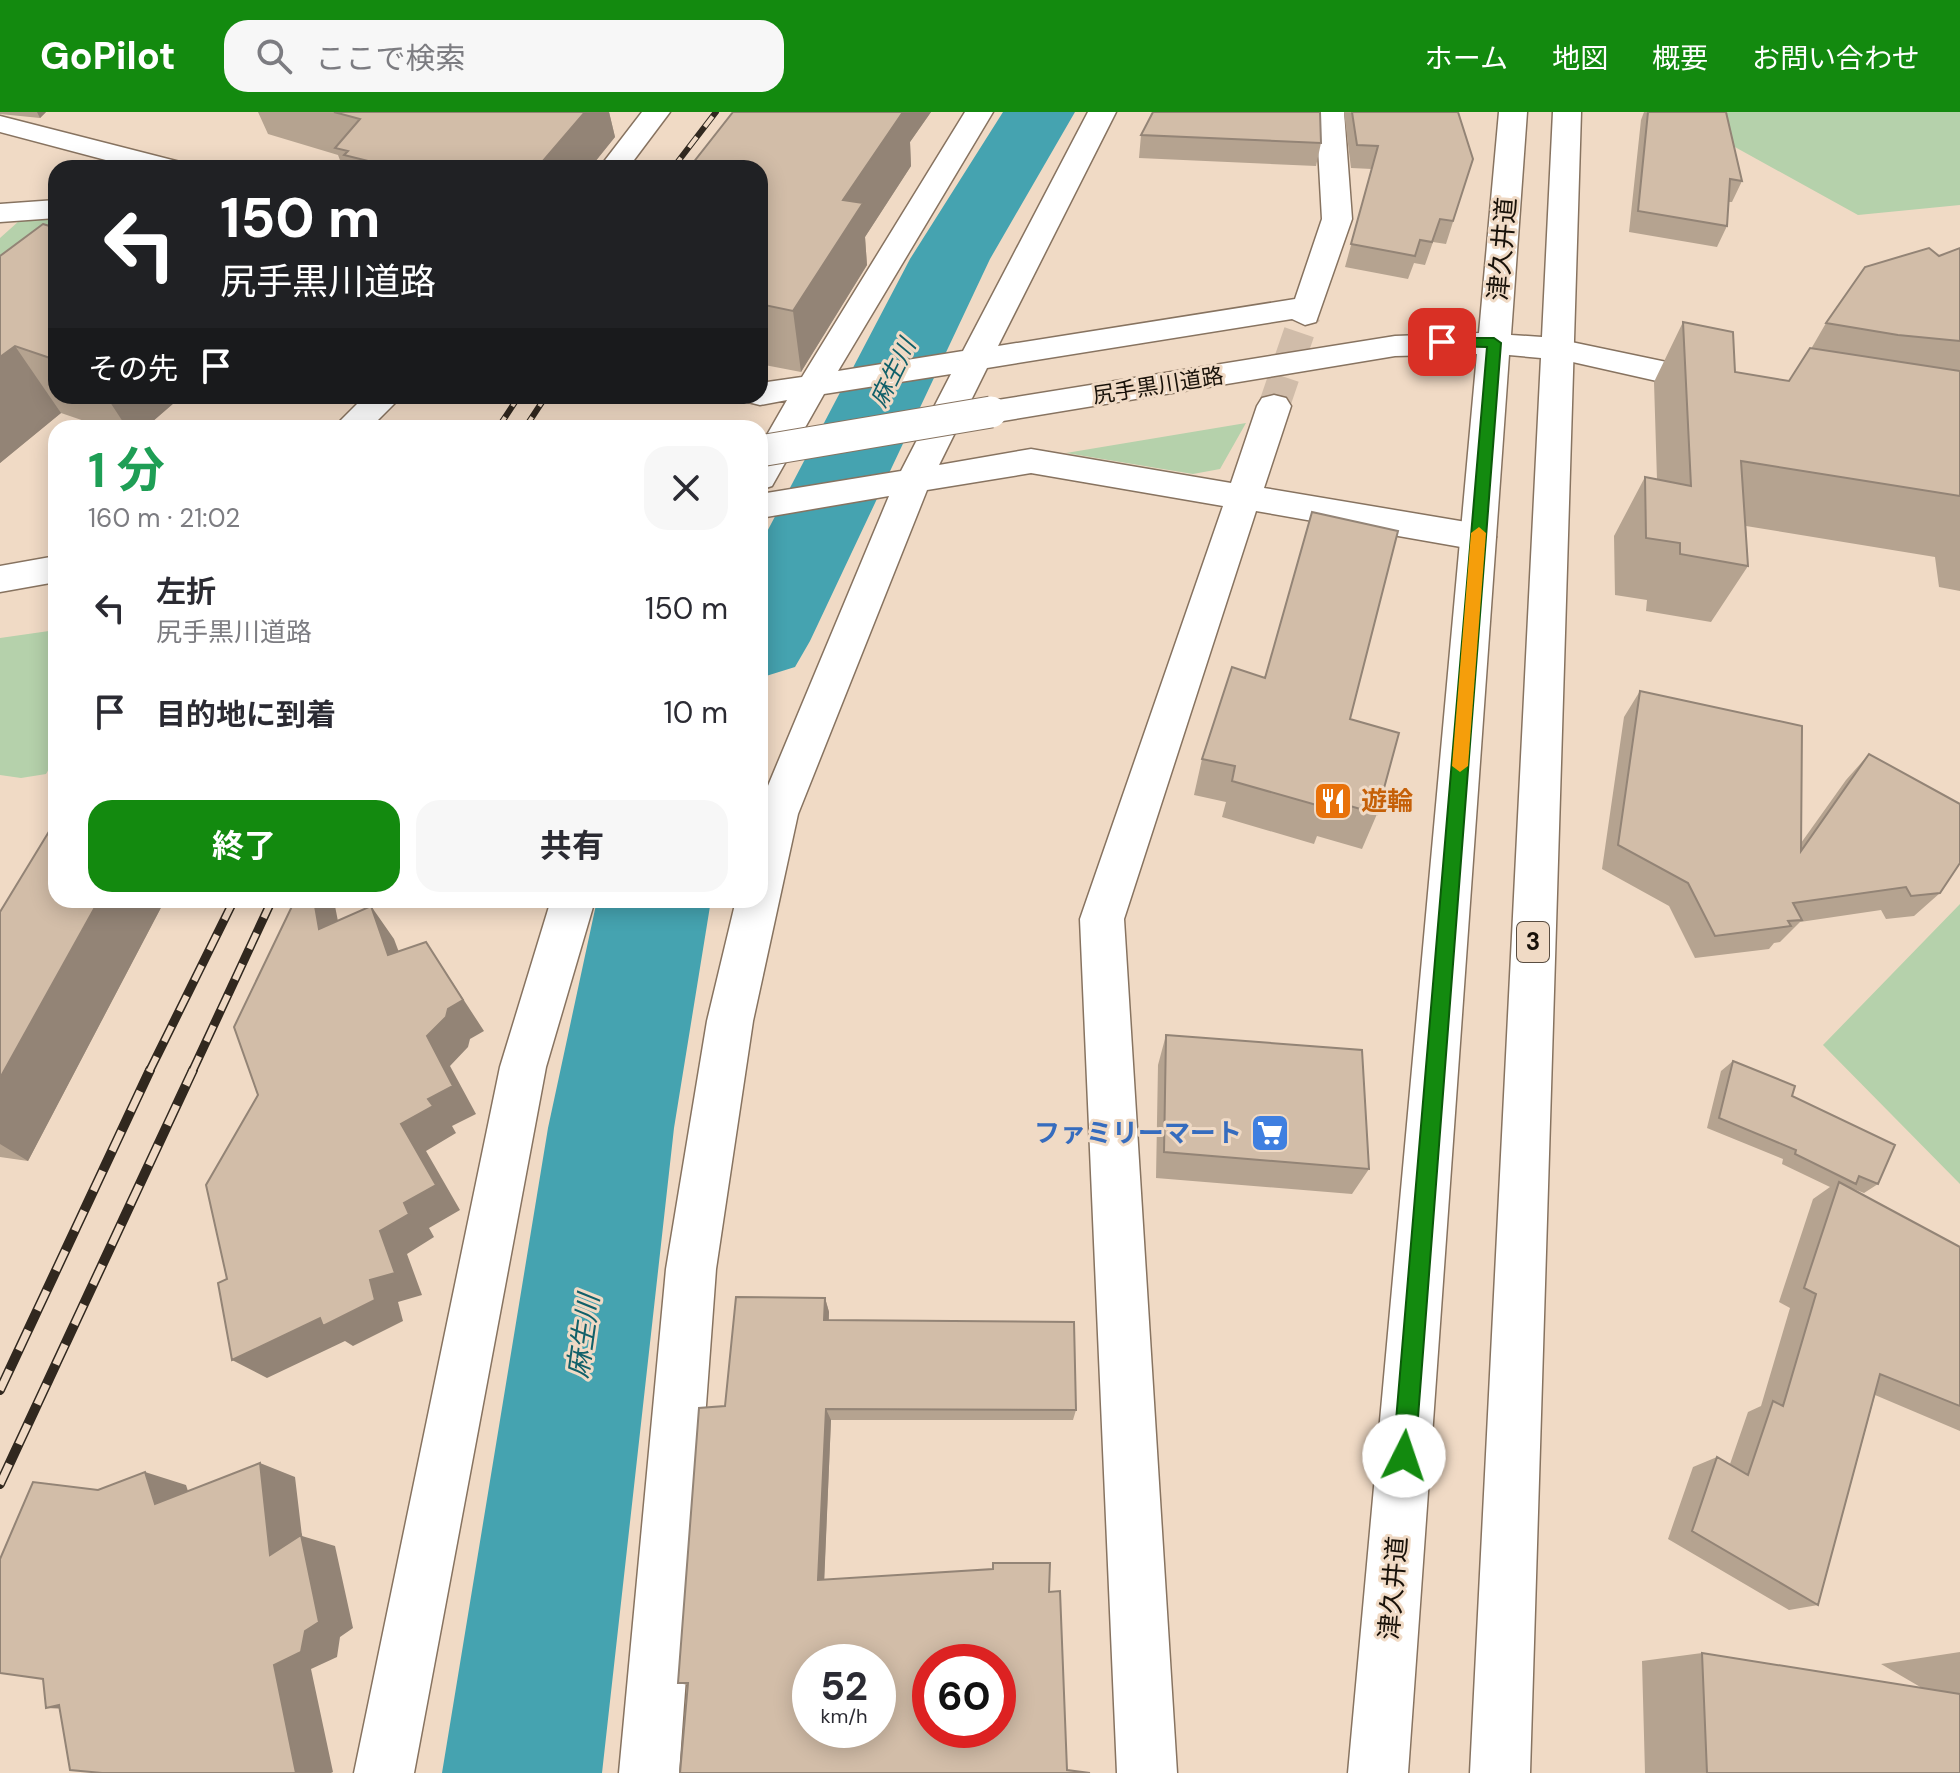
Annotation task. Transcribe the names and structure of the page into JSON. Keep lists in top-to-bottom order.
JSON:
{
  "streets": {
    "street": ["津久井道", "尻手黒川道路", "3"]
  },
  "crossings": [
    ["津久井道", "尻手黒川道路"],
    ["尻手黒川道路", "3"]
  ],
  "water": ["麻生川"],
  "places": {
    "restaurant": ["遊輪"],
    "supermarket": ["ファミリーマート"]
  },
  "page": {
    "header": "GoPilot",
    "search": "ここで検索",
    "nav": [
      "ホーム",
      "地図",
      "概要",
      "お問い合わせ"
    ],
    "turn": ["150 m", "尻手黒川道路"],
    "then": "その先",
    "heading": ["1 分", "160 m · 21:02"],
    "list": [
      {
        "name": "左折",
        "note": "尻手黒川道路",
        "value": "150 m"
      },
      {
        "name": "目的地に到着",
        "value": "10 m"
      }
    ],
    "buttons": ["終了", "共有"],
    "speed": "52 km/h",
    "limit": "60"
  }
}
